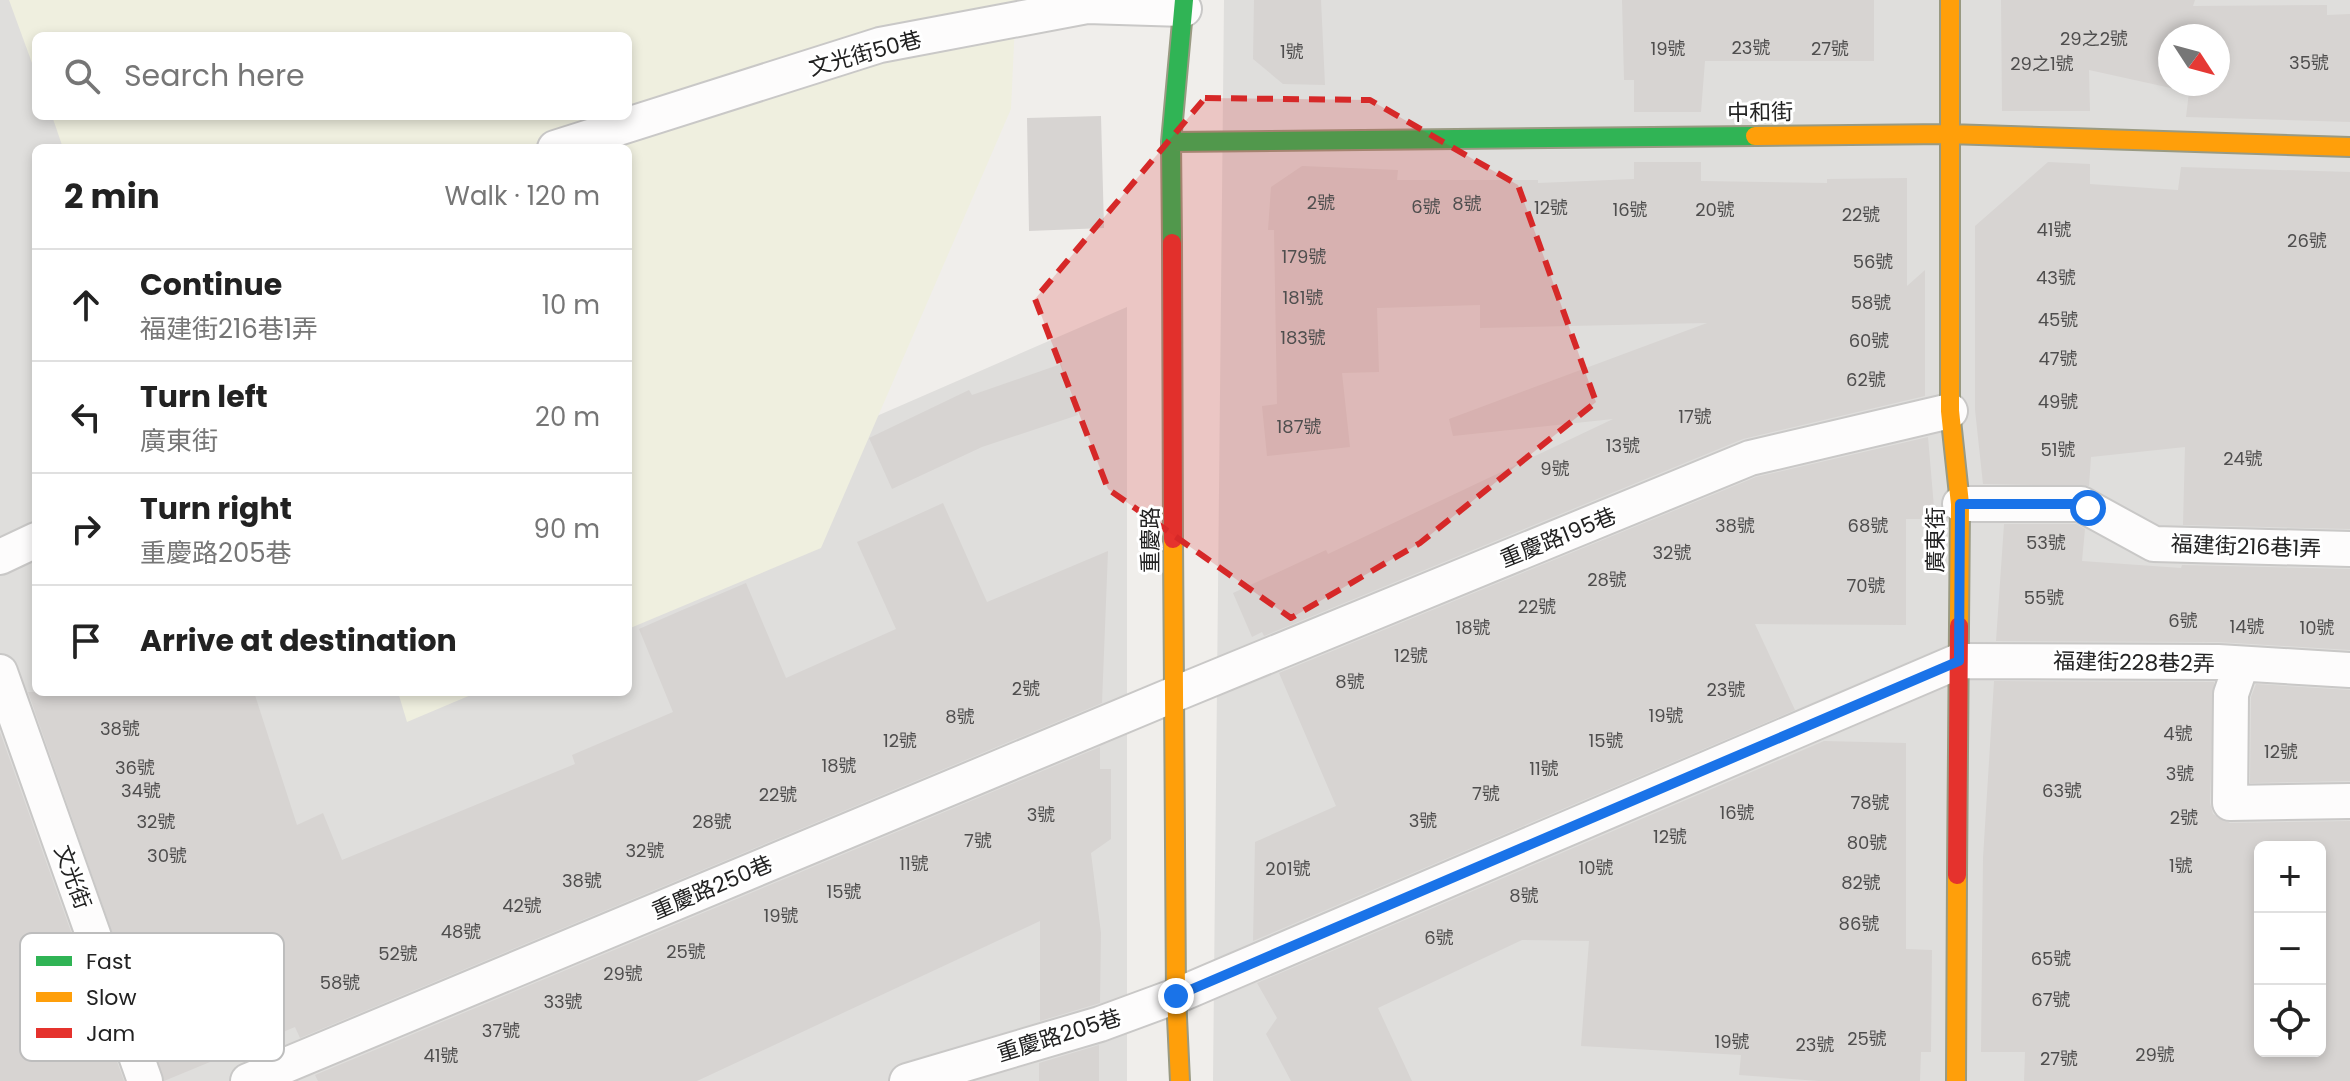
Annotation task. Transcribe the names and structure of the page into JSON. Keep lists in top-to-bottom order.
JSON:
{
  "streets": {
    "street": ["中和街", "重慶路", "廣東街"],
    "lane": [
      "文光街50巷",
      "重慶路195巷",
      "福建街216巷1弄",
      "福建街228巷2弄",
      "文光街",
      "重慶路250巷",
      "重慶路205巷"
    ]
  },
  "crossings": [
    ["文光街50巷", "重慶路"],
    ["中和街", "重慶路"],
    ["中和街", "廣東街"],
    ["重慶路195巷", "重慶路"],
    ["重慶路195巷", "廣東街"],
    ["重慶路195巷", "重慶路250巷"],
    ["重慶路", "重慶路250巷"],
    ["重慶路", "重慶路205巷"],
    ["廣東街", "福建街216巷1弄"],
    ["廣東街", "福建街228巷2弄"],
    ["廣東街", "重慶路205巷"],
    ["福建街228巷2弄", "重慶路205巷"]
  ],
  "house_numbers": [
    "29之2號",
    "23號",
    "19號",
    "27號",
    "1號",
    "35號",
    "29之1號",
    "2號",
    "8號",
    "6號",
    "12號",
    "16號",
    "20號",
    "22號",
    "41號",
    "26號",
    "179號",
    "56號",
    "43號",
    "181號",
    "58號",
    "45號",
    "183號",
    "60號",
    "47號",
    "62號",
    "49號",
    "17號",
    "187號",
    "13號",
    "51號",
    "24號",
    "9號",
    "38號",
    "68號",
    "53號",
    "32號",
    "28號",
    "70號",
    "55號",
    "22號",
    "6號",
    "14號",
    "18號",
    "10號",
    "12號",
    "8號",
    "2號",
    "23號",
    "19號",
    "8號",
    "38號",
    "4號",
    "12號",
    "15號",
    "12號",
    "18號",
    "36號",
    "11號",
    "3號",
    "34號",
    "63號",
    "7號",
    "22號",
    "78號",
    "16號",
    "3號",
    "2號",
    "3號",
    "32號",
    "28號",
    "12號",
    "7號",
    "80號",
    "32號",
    "30號",
    "11號",
    "1號",
    "10號",
    "201號",
    "38號",
    "82號",
    "15號",
    "8號",
    "42號",
    "19號",
    "86號",
    "48號",
    "6號",
    "25號",
    "52號",
    "65號",
    "29號",
    "58號",
    "67號",
    "33號",
    "37號",
    "25號",
    "19號",
    "23號",
    "29號",
    "41號",
    "27號"
  ],
  "legend": ["Fast", "Slow", "Jam"],
  "north": "bottom right",
  "page": {
    "search": "Search here",
    "heading": ["2 min", "Walk · 120 m"],
    "list": [
      ["Continue", "福建街216巷1弄", "10 m"],
      ["Turn left", "廣東街", "20 m"],
      ["Turn right", "重慶路205巷", "90 m"],
      "Arrive at destination"
    ],
    "map_buttons": ["+", "−"]
  }
}
